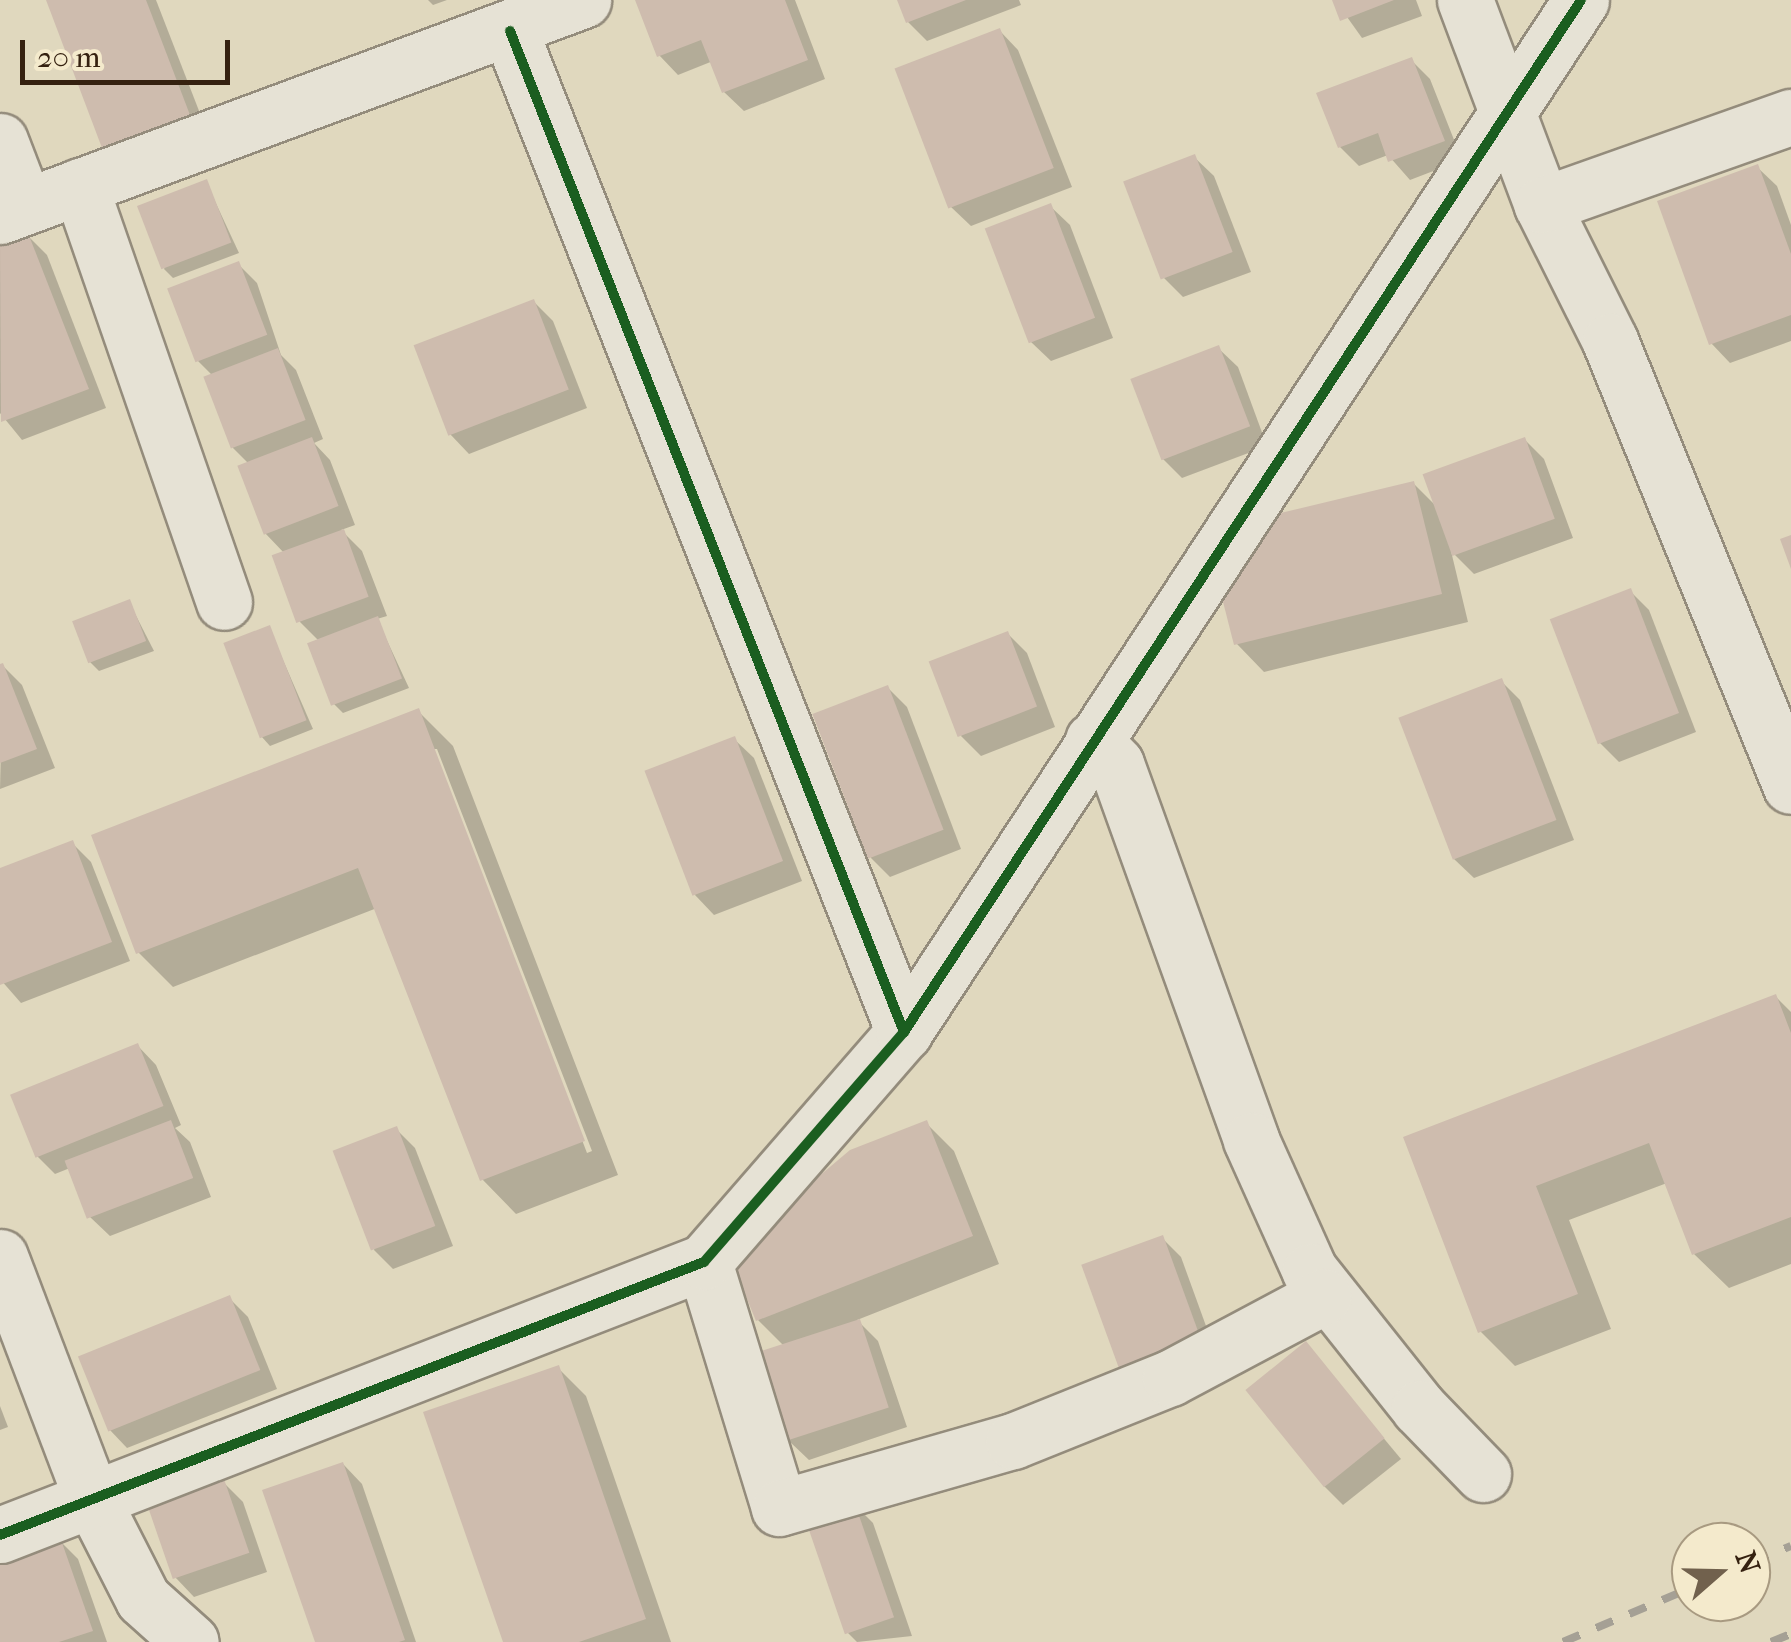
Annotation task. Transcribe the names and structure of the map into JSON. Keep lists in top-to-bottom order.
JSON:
{
  "scale_bar": "20 m",
  "north": "right"
}
